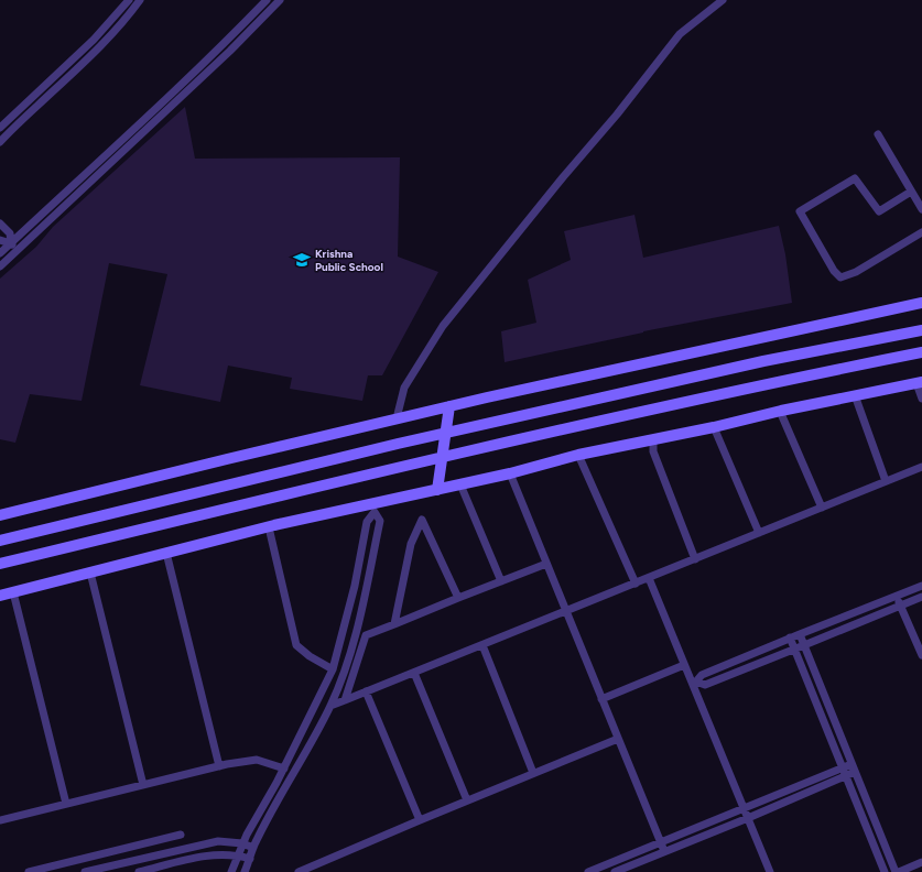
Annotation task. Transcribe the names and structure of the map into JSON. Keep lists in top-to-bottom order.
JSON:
{
  "places": {
    "school or university": ["Krishna Public School"]
  }
}
